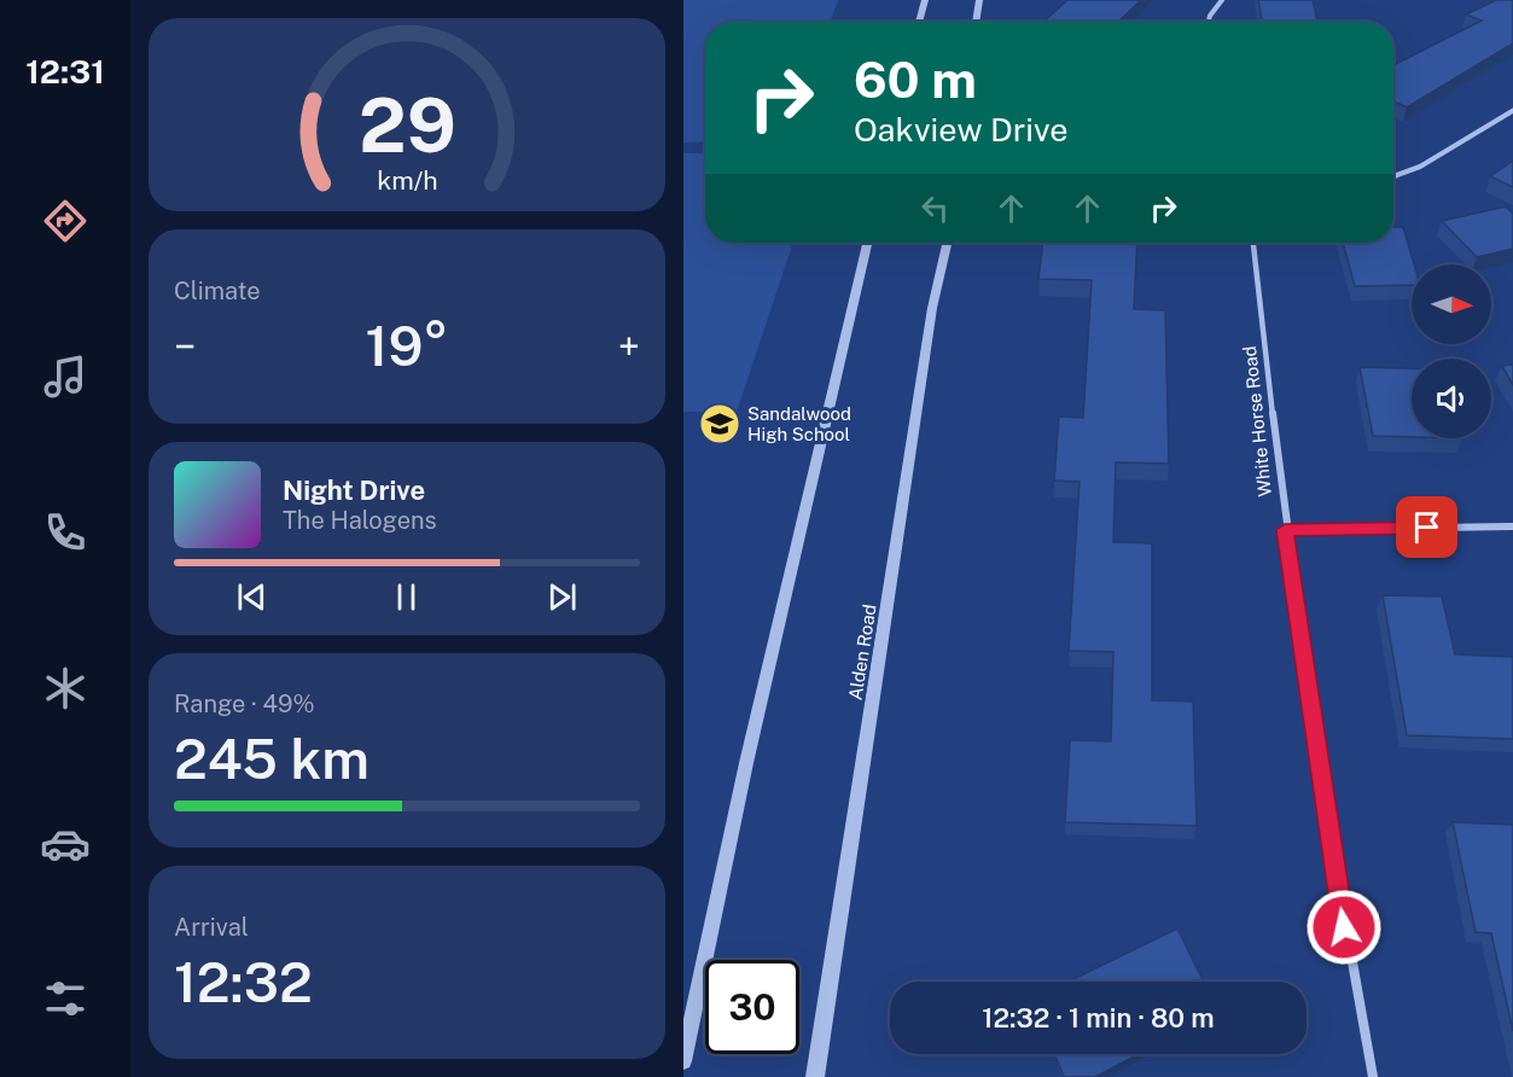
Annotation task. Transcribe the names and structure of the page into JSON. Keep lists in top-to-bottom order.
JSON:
{
  "streets": {
    "street": ["White Horse Road", "Alden Road"]
  },
  "places": {
    "school or university": ["Sandalwood High School"]
  },
  "north": "right",
  "page": {
    "tabs": "12:31",
    "turn": ["60 m", "Oakview Drive"],
    "tile": [
      "Climate",
      ["Range · 49%", "245 km"],
      ["Arrival", "12:32"]
    ],
    "heat": ["−", "19°", "+"],
    "song": ["Night Drive", "The Halogens"],
    "limit": "30",
    "trip": "12:32 · 1 min · 80 m",
    "gauge": ["29", "km/h"]
  }
}
